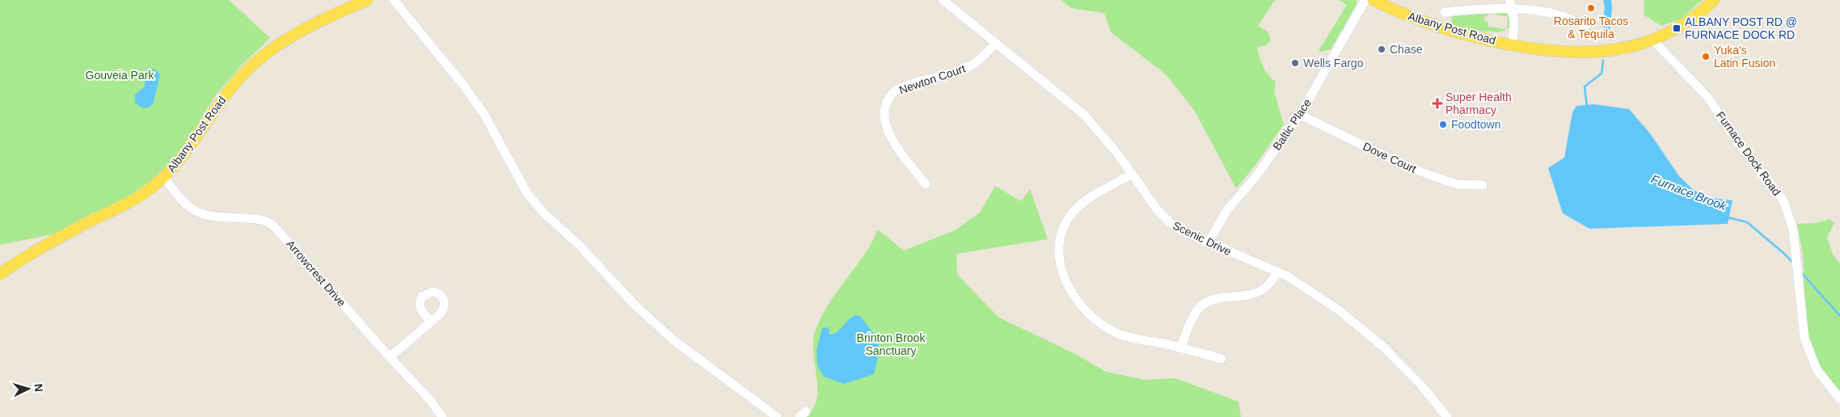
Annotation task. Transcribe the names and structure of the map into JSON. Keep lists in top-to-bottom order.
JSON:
{
  "streets": {
    "main road": ["Albany Post Road"],
    "street": [
      "Newton Court",
      "Baltic Place",
      "Furnace Dock Road",
      "Dove Court",
      "Scenic Drive",
      "Arrowcrest Drive"
    ]
  },
  "crossings": [
    ["Albany Post Road", "Furnace Dock Road"],
    ["Albany Post Road", "Arrowcrest Drive"],
    ["Newton Court", "Scenic Drive"],
    ["Baltic Place", "Dove Court"],
    ["Baltic Place", "Scenic Drive"]
  ],
  "water": ["Furnace Brook"],
  "parks": ["Gouveia Park", "Brinton Brook Sanctuary"],
  "places": {
    "other": [
      "Rosarito Tacos & Tequila",
      "Chase",
      "Yuka's Latin Fusion",
      "Wells Fargo",
      "Foodtown"
    ],
    "transit": ["ALBANY POST RD @ FURNACE DOCK RD"],
    "health": ["Super Health Pharmacy"]
  },
  "north": "right"
}
